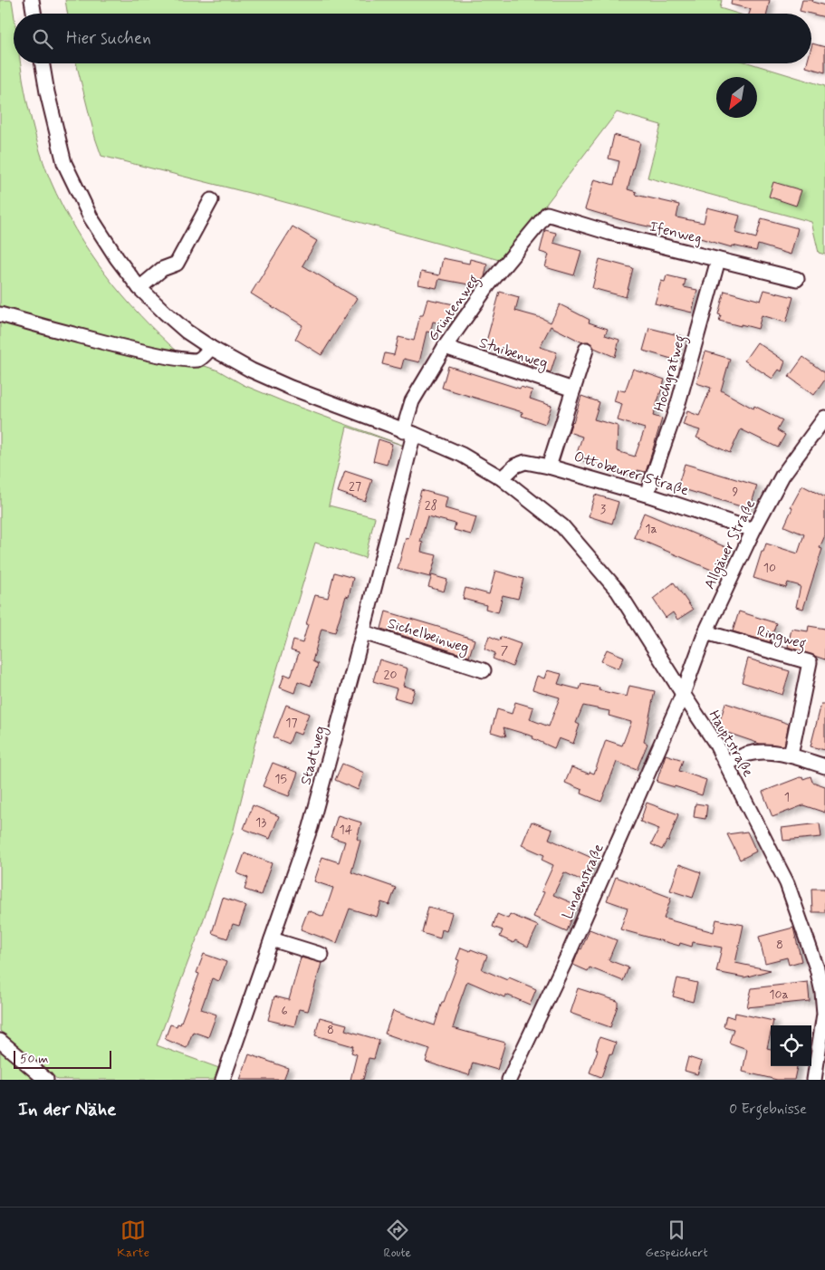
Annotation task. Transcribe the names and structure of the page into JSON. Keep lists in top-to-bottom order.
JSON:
{
  "streets": {
    "street": [
      "Ifenweg",
      "Grüntenweg",
      "Stuibenweg",
      "Hochgratweg",
      "Ottobeurer Straße",
      "Allgäuer Straße",
      "Sichelbeinweg",
      "Ringweg",
      "Hauptstraße",
      "Stadtweg",
      "Lindenstraße"
    ]
  },
  "crossings": [
    ["Ifenweg", "Grüntenweg"],
    ["Ifenweg", "Hochgratweg"],
    ["Grüntenweg", "Stuibenweg"],
    ["Grüntenweg", "Hauptstraße"],
    ["Grüntenweg", "Stadtweg"],
    ["Hochgratweg", "Ottobeurer Straße"],
    ["Ottobeurer Straße", "Allgäuer Straße"],
    ["Ottobeurer Straße", "Hauptstraße"],
    ["Allgäuer Straße", "Ringweg"],
    ["Allgäuer Straße", "Hauptstraße"],
    ["Allgäuer Straße", "Lindenstraße"],
    ["Sichelbeinweg", "Stadtweg"],
    ["Hauptstraße", "Stadtweg"],
    ["Hauptstraße", "Lindenstraße"]
  ],
  "house_numbers": [
    "27",
    "9",
    "28",
    "3",
    "1a",
    "10",
    "7",
    "20",
    "17",
    "15",
    "1",
    "13",
    "14",
    "8",
    "10a",
    "6",
    "8"
  ],
  "scale_bar": "50 m",
  "north": "bottom left",
  "page": {
    "search": "Hier suchen",
    "scale": "50 m",
    "heading": ["In der Nähe", "0 Ergebnisse"],
    "nav": ["Karte", "Route", "Gespeichert"]
  }
}
